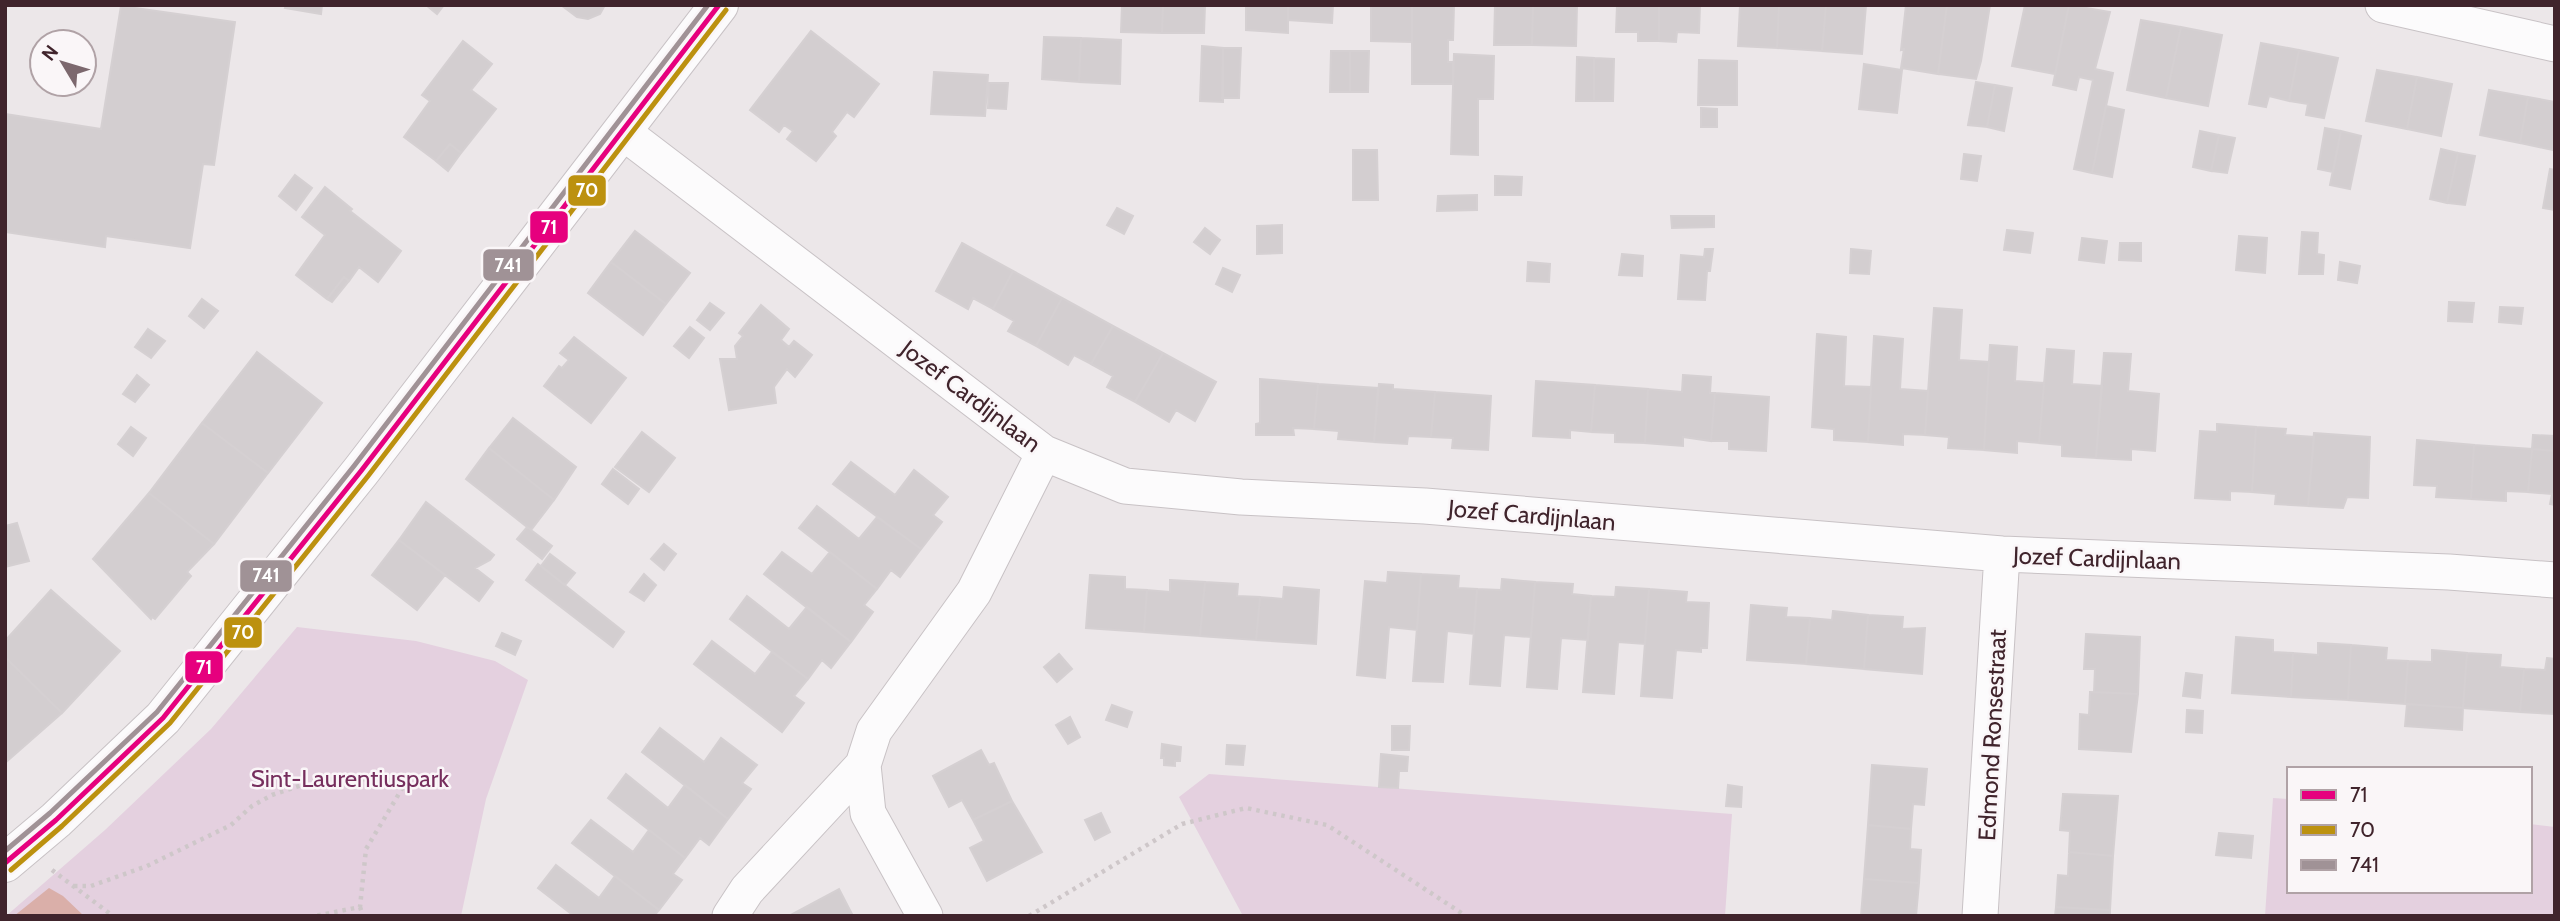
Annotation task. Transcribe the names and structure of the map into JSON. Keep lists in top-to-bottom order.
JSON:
{
  "streets": {
    "street": ["Jozef Cardijnlaan", "Edmond Ronsestraat"]
  },
  "crossings": [
    ["Jozef Cardijnlaan", "Edmond Ronsestraat"]
  ],
  "parks": ["Sint-Laurentiuspark"],
  "lines": ["transit line 71", "transit line 741", "transit line 70"],
  "legend": ["71", "70", "741"],
  "north": "top left"
}
